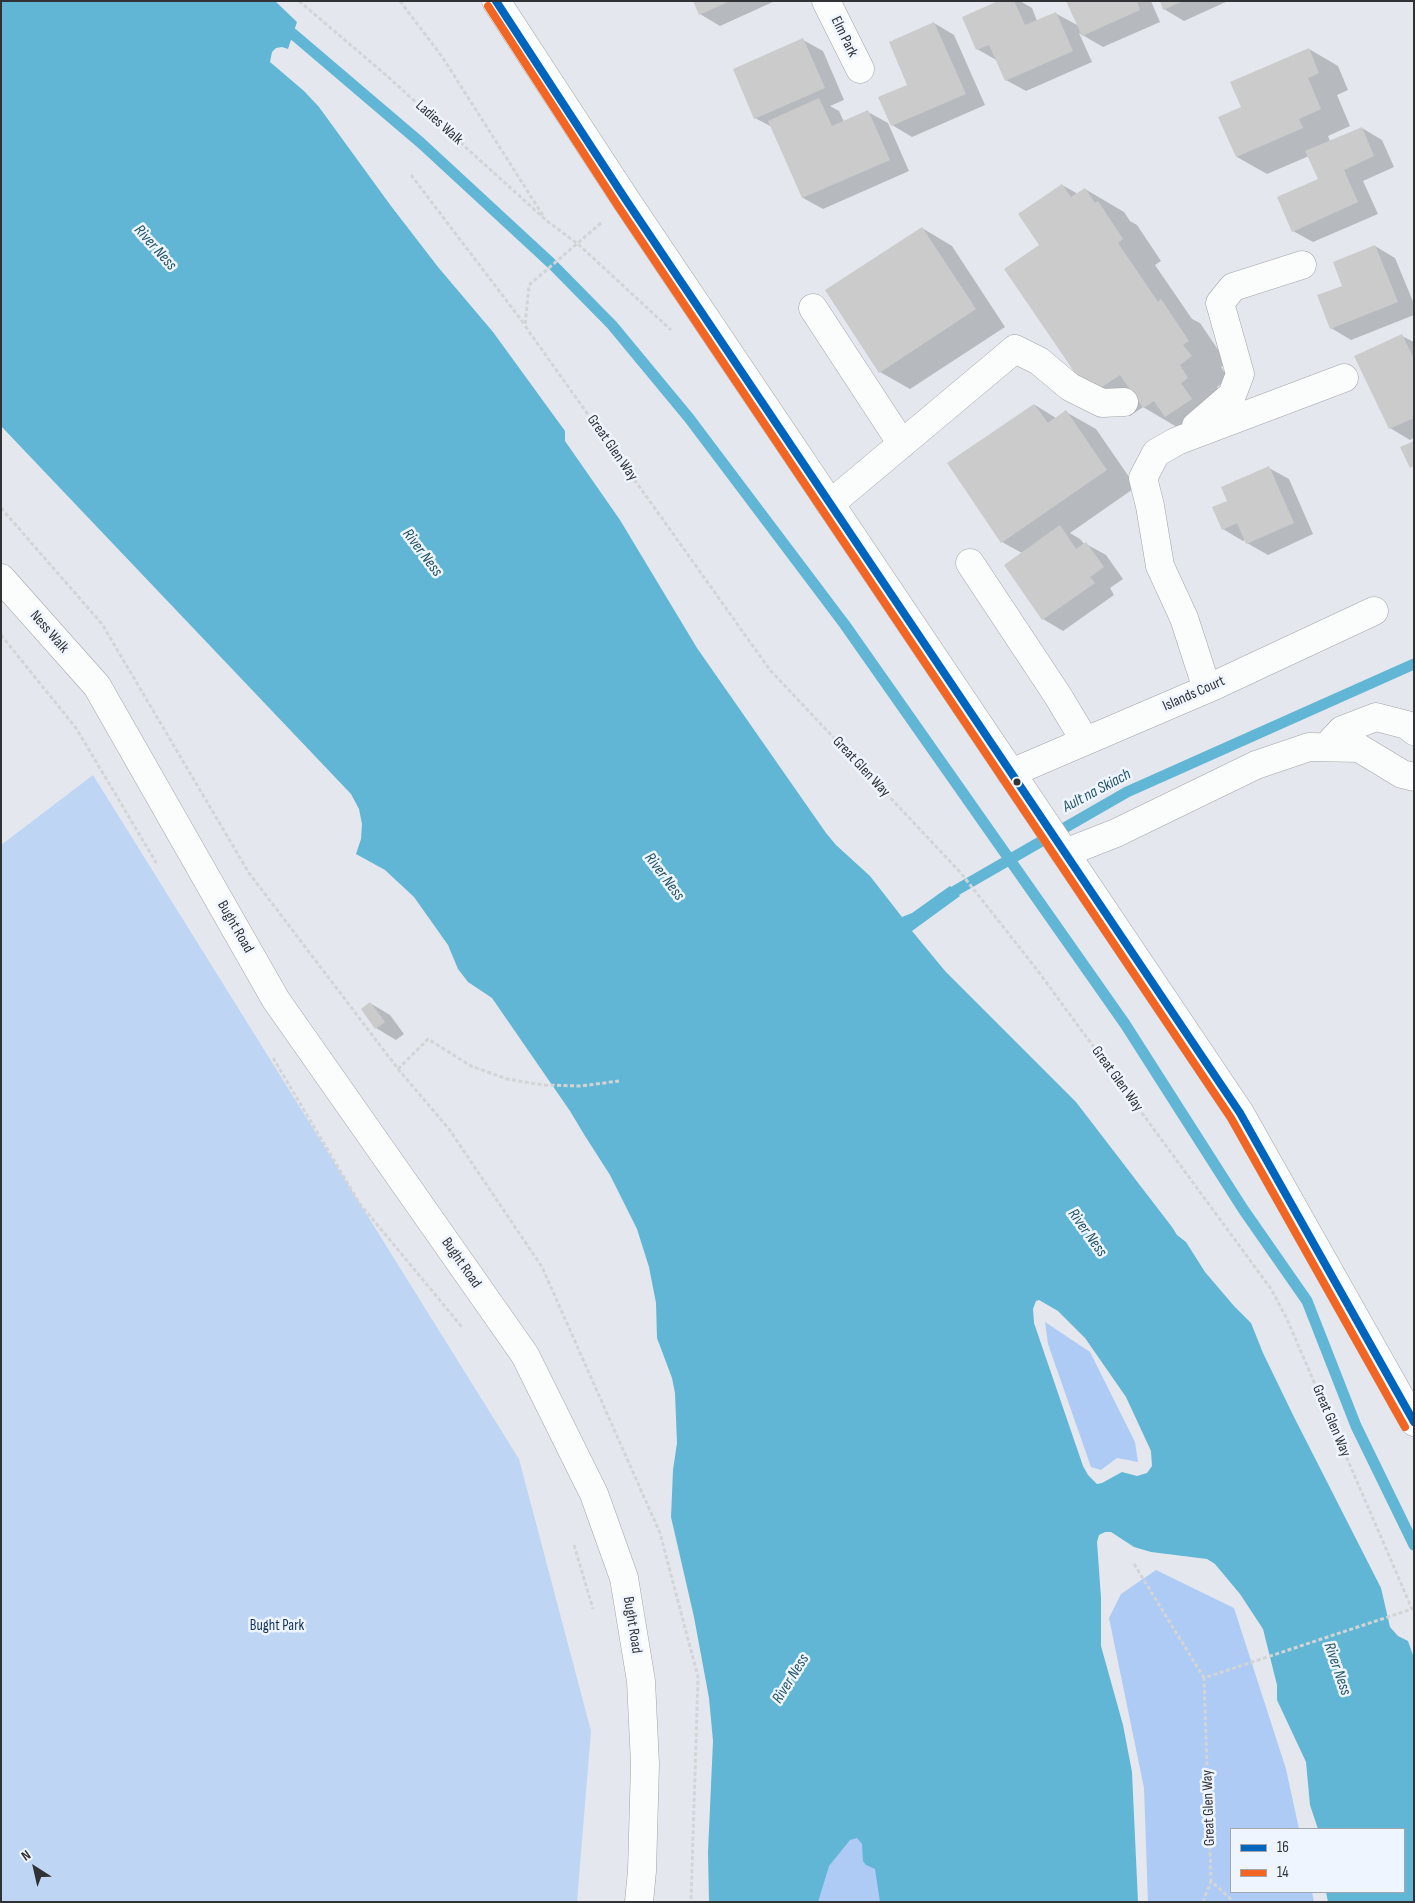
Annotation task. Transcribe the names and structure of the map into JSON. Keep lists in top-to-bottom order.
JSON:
{
  "streets": {
    "street": [
      "Elm Park",
      "Ness Walk",
      "Islands Court",
      "Bught Road"
    ],
    "path": ["Ladies Walk", "Great Glen Way"]
  },
  "crossings": [
    ["Ladies Walk", "Great Glen Way"],
    ["Ness Walk", "Bught Road"]
  ],
  "water": ["River Ness", "Ault na Skiach"],
  "parks": ["Bught Park"],
  "lines": ["transit line 16", "transit line 14"],
  "legend": ["16", "14"],
  "north": "top left"
}
